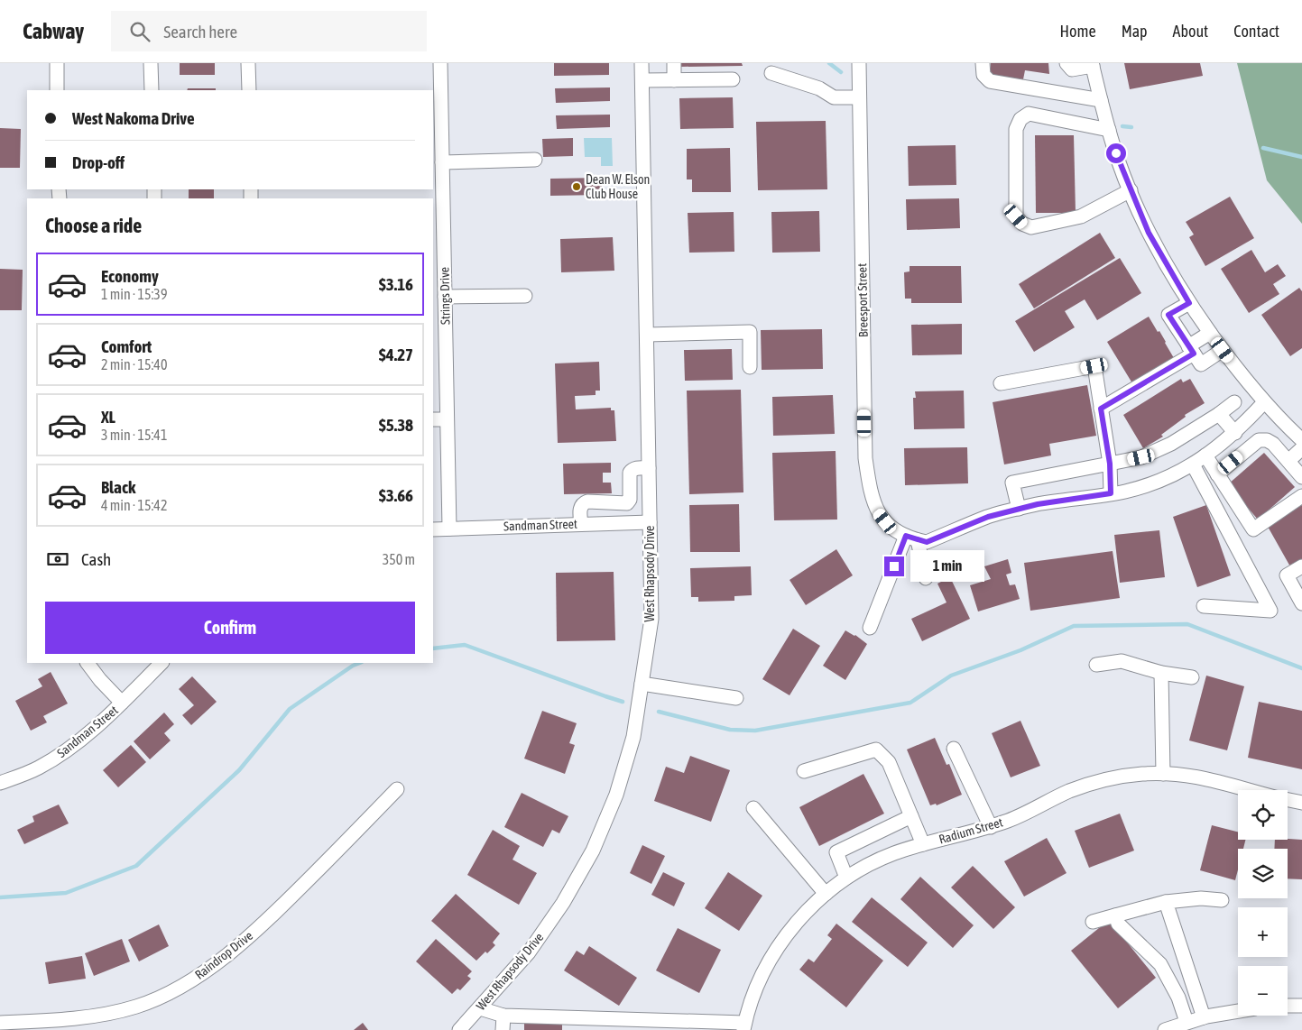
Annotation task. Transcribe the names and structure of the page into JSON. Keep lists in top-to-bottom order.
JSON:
{
  "streets": {
    "street": [
      "Strings Drive",
      "Breesport Street",
      "Sandman Street",
      "West Rhapsody Drive",
      "Radium Street",
      "Raindrop Drive"
    ]
  },
  "crossings": [
    ["Strings Drive", "Sandman Street"],
    ["Sandman Street", "West Rhapsody Drive"]
  ],
  "places": ["Dean W. Elson Club House"],
  "page": {
    "header": "Cabway",
    "search": "Search here",
    "nav": [
      "Home",
      "Map",
      "About",
      "Contact"
    ],
    "banner": ["West Nakoma Drive", "Drop-off"],
    "heading": "Choose a ride",
    "list": [
      {
        "name": "Economy",
        "note": "1 min · 15:39",
        "value": "$3.16"
      },
      {
        "name": "Comfort",
        "note": "2 min · 15:40",
        "value": "$4.27"
      },
      {
        "name": "XL",
        "note": "3 min · 15:41",
        "value": "$5.38"
      },
      {
        "name": "Black",
        "note": "4 min · 15:42",
        "value": "$3.66"
      }
    ],
    "pay": ["Cash", "350 m"],
    "bubble": "1 min",
    "buttons": "Confirm",
    "map_buttons": ["+", "−"]
  }
}
